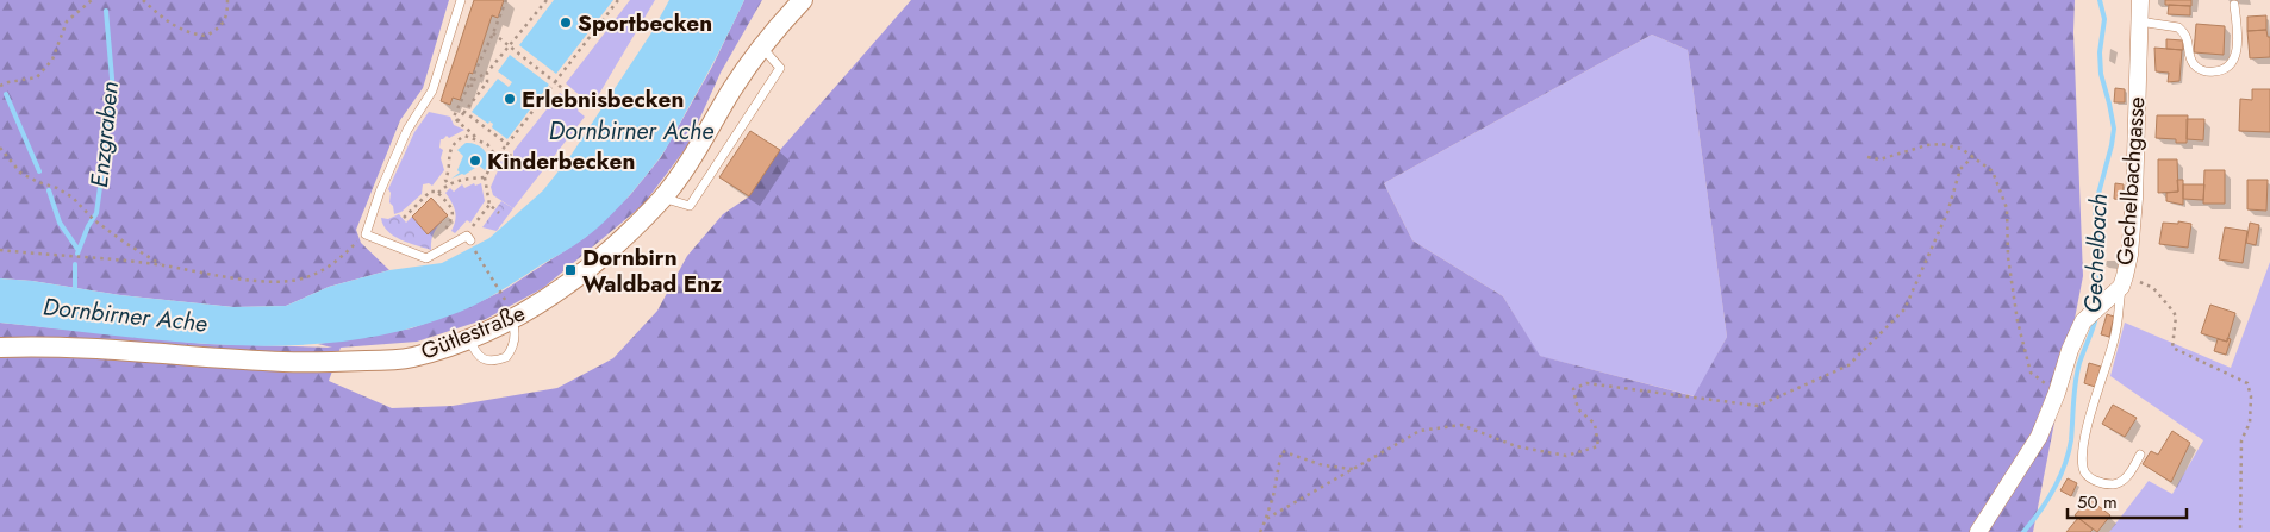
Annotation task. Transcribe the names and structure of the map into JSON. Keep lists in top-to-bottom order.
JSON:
{
  "streets": {
    "street": ["Gechelbachgasse", "Gütlestraße"]
  },
  "water": ["Dornbirner Ache", "Enzgraben", "Gechelbach"],
  "places": {
    "other": ["Sportbecken", "Erlebnisbecken", "Kinderbecken"],
    "transit": ["Dornbirn Waldbad Enz"]
  },
  "scale_bar": "50 m"
}
